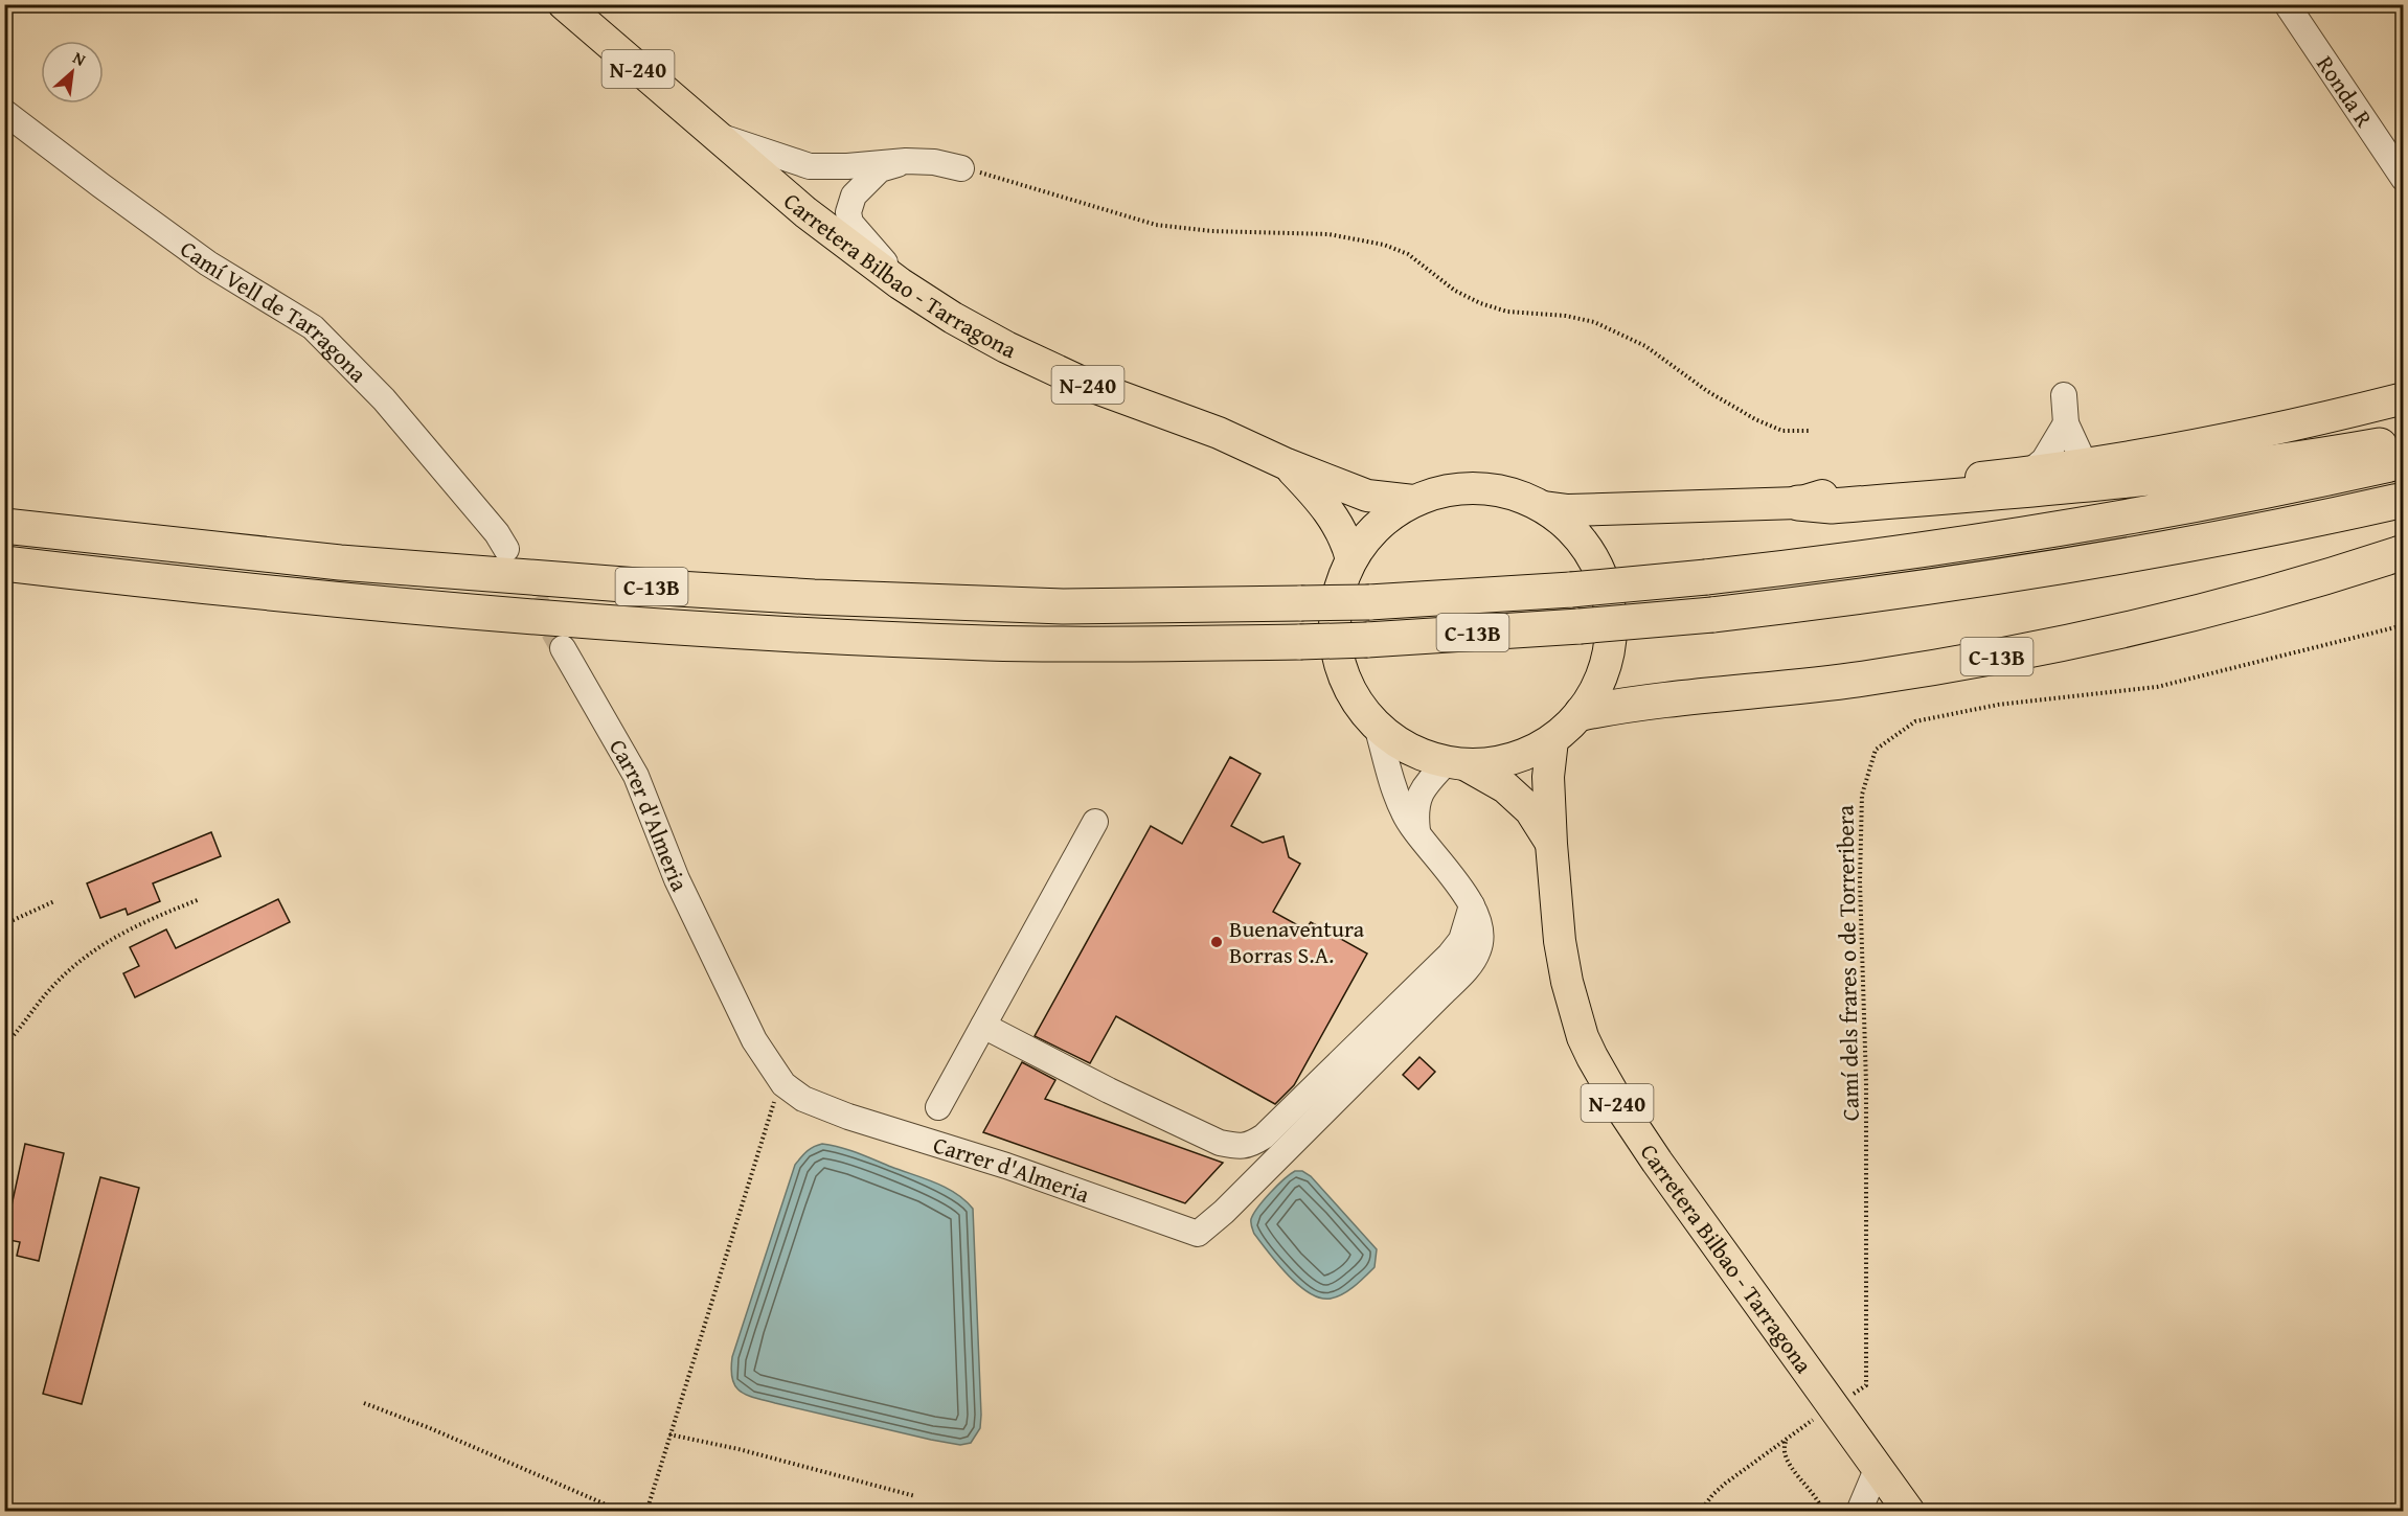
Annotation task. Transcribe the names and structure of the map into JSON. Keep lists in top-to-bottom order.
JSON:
{
  "streets": {
    "highway": ["C-13B"],
    "main road": ["N-240", "Carretera Bilbao - Tarragona"],
    "street": ["Ronda R", "Camí Vell de Tarragona", "Carrer d'Almeria"],
    "path": ["Camí dels frares o de Torreribera"]
  },
  "crossings": [
    ["N-240", "Carretera Bilbao - Tarragona"],
    ["N-240", "C-13B"],
    ["N-240", "Carrer d'Almeria"],
    ["Carretera Bilbao - Tarragona", "Camí dels frares o de Torreribera"]
  ],
  "places": ["Buenaventura Borras S.A."],
  "north": "top right"
}
